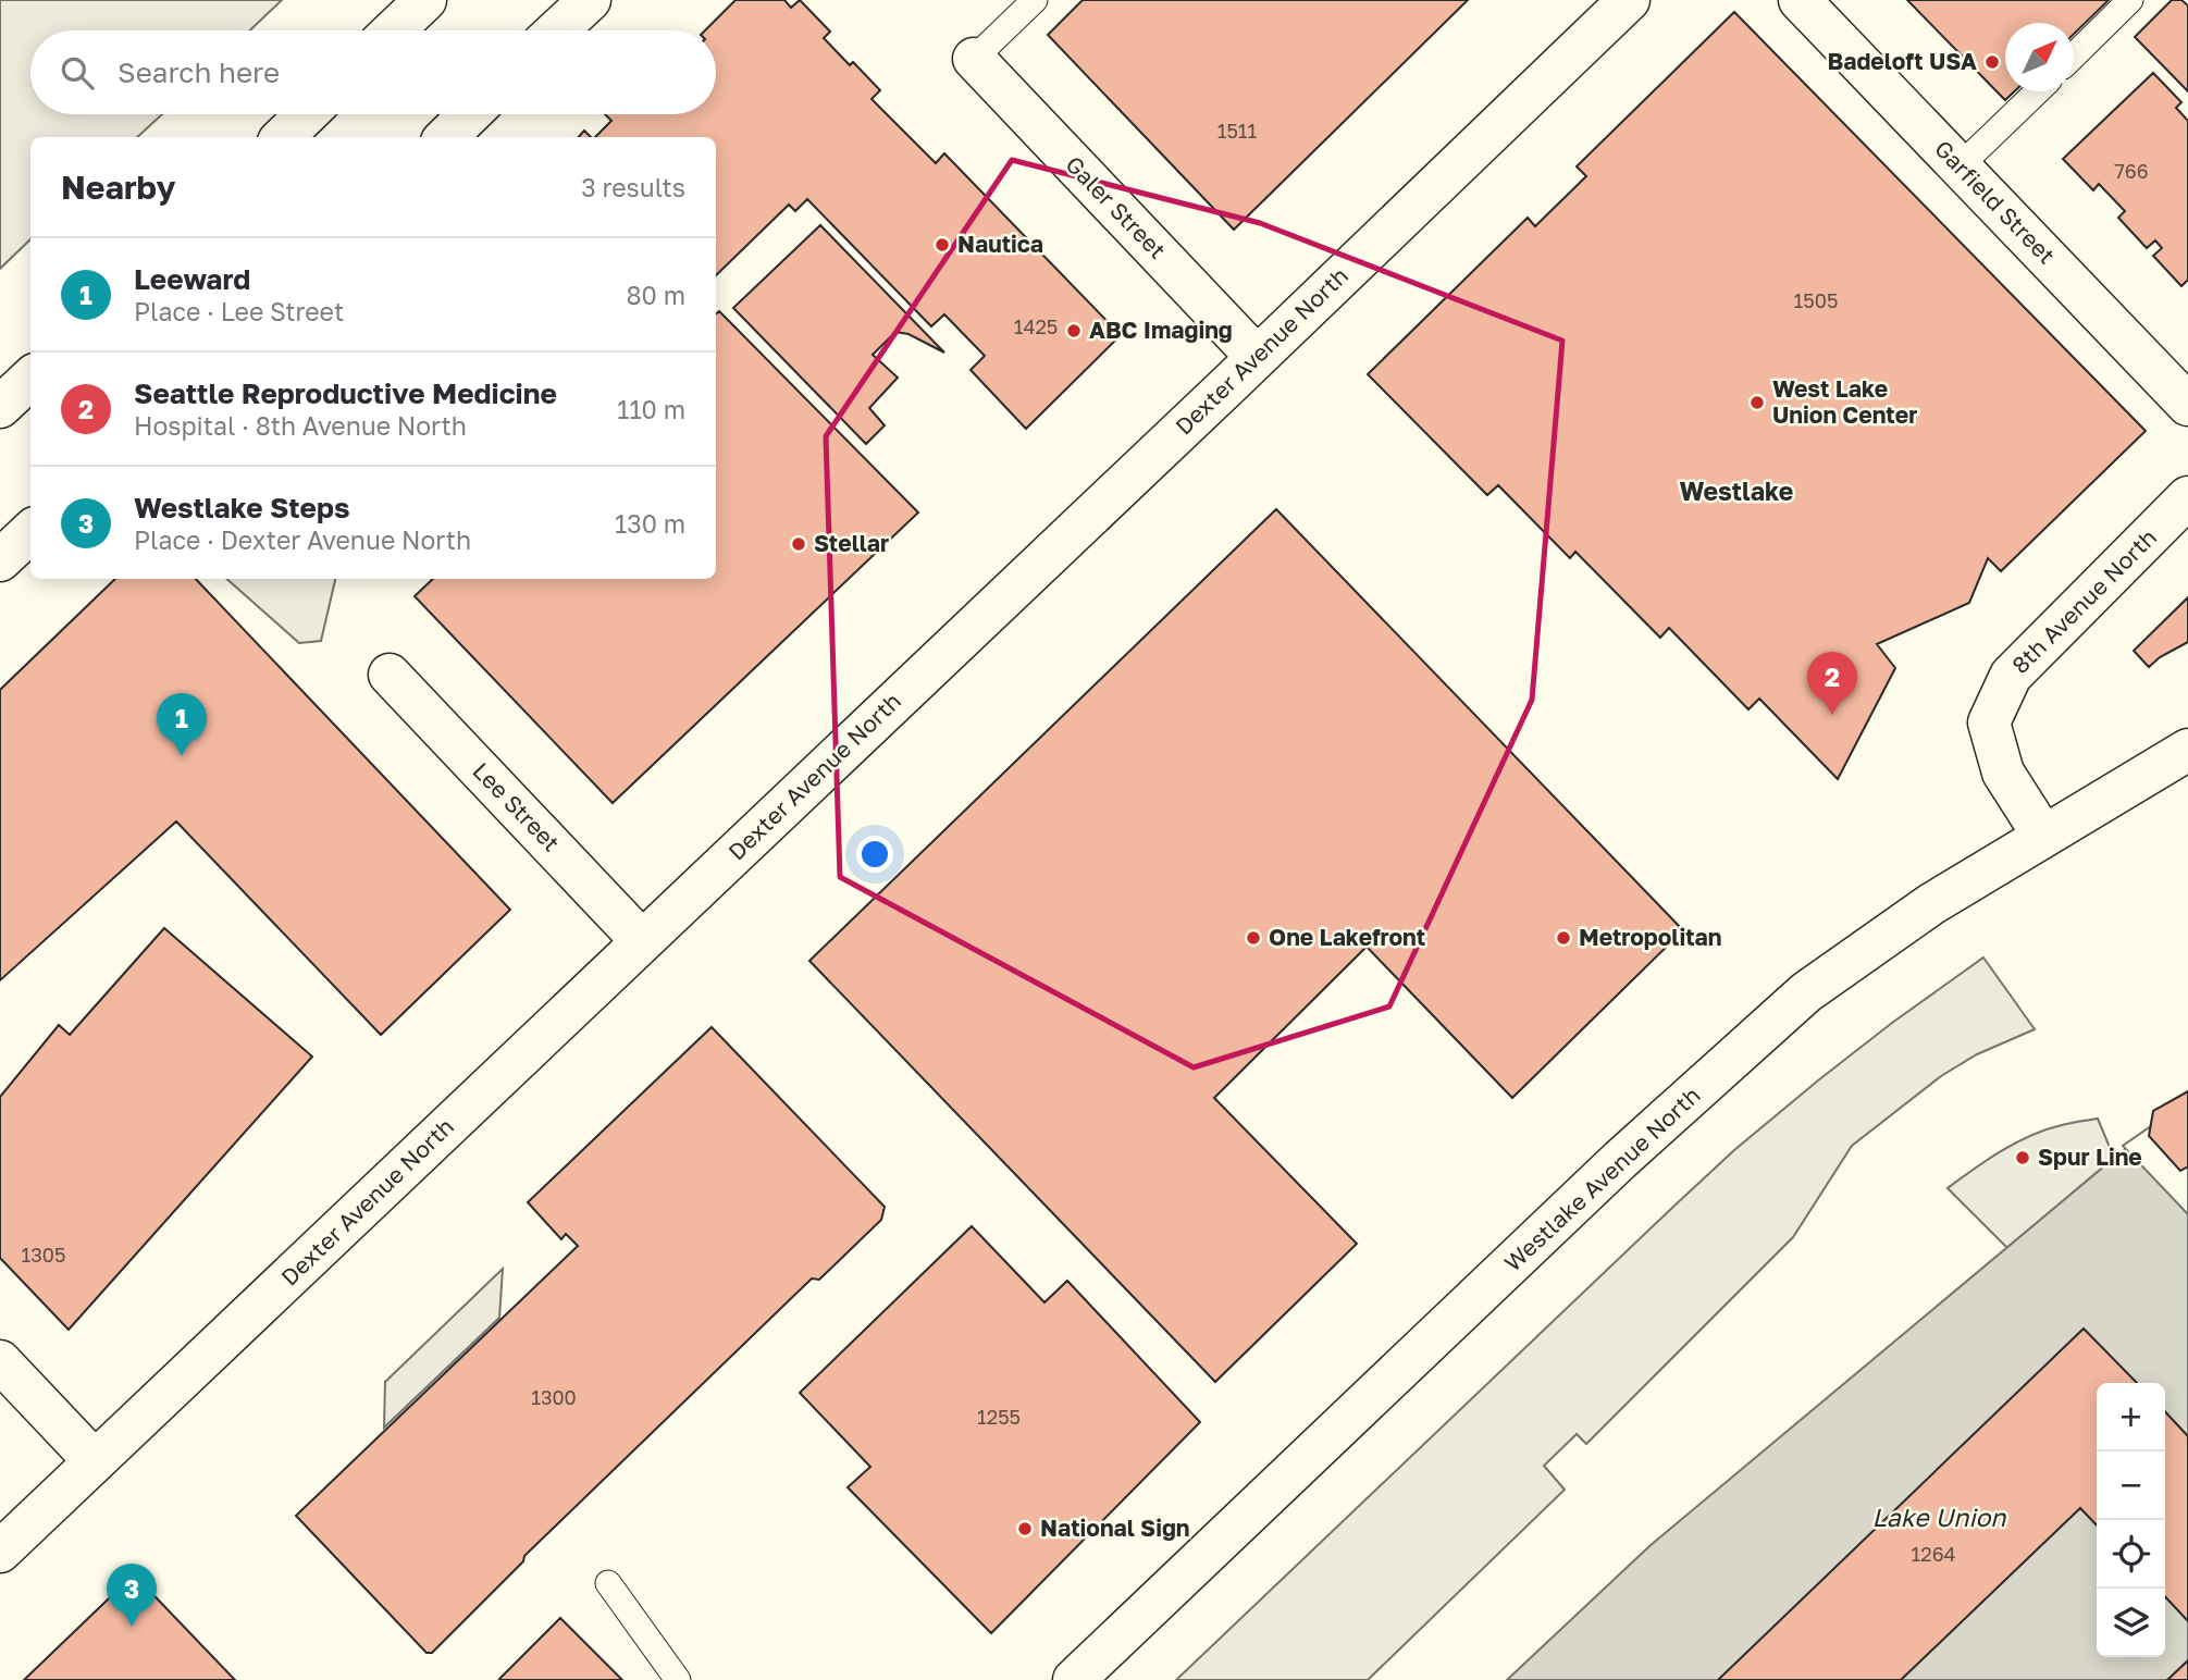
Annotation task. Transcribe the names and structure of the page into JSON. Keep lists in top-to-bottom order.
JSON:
{
  "streets": {
    "main road": [
      "Garfield Street",
      "Galer Street",
      "Dexter Avenue North",
      "8th Avenue North",
      "Lee Street",
      "Westlake Avenue North"
    ]
  },
  "crossings": [
    ["Galer Street", "Dexter Avenue North"],
    ["Dexter Avenue North", "Lee Street"],
    ["8th Avenue North", "Westlake Avenue North"]
  ],
  "districts": ["Westlake"],
  "water": ["Lake Union"],
  "places": [
    "Badeloft USA",
    "Nautica",
    "ABC Imaging",
    "West Lake Union Center",
    "Stellar",
    "One Lakefront",
    "Metropolitan",
    "Spur Line",
    "National Sign"
  ],
  "house_numbers": [
    "1511",
    "766",
    "1505",
    "1425",
    "1305",
    "1300",
    "1255",
    "1264"
  ],
  "north": "top right",
  "page": {
    "search": "Search here",
    "heading": ["Nearby", "3 results"],
    "list": [
      {
        "mark": "1",
        "name": "Leeward",
        "note": "Place · Lee Street",
        "value": "80 m"
      },
      {
        "mark": "2",
        "name": "Seattle Reproductive Medicine",
        "note": "Hospital · 8th Avenue North",
        "value": "110 m"
      },
      {
        "mark": "3",
        "name": "Westlake Steps",
        "note": "Place · Dexter Avenue North",
        "value": "130 m"
      }
    ],
    "pins": ["2", "1", "3"],
    "map_buttons": ["+", "−"]
  }
}
